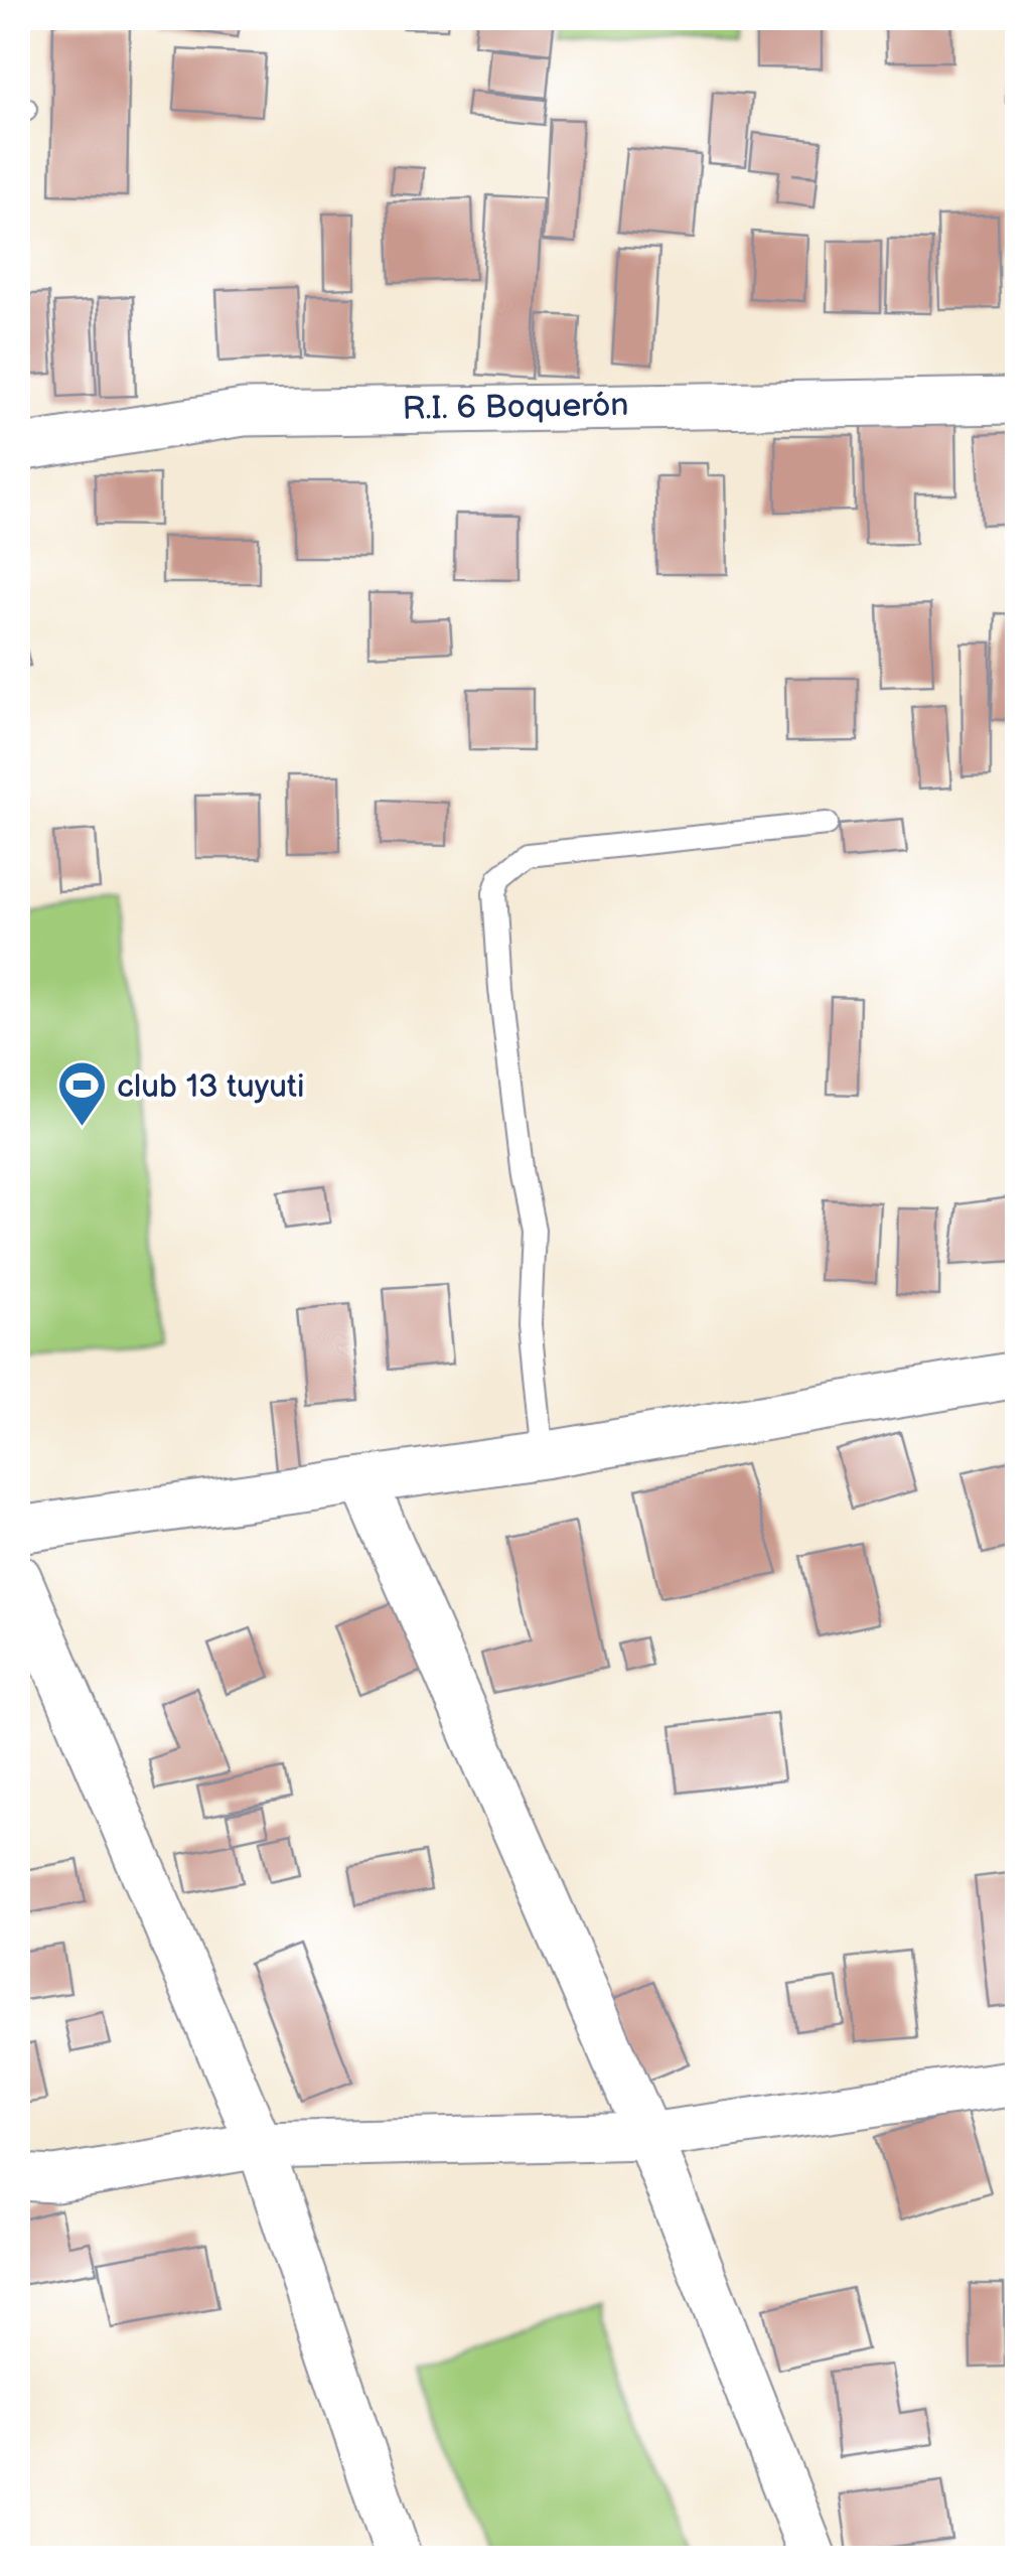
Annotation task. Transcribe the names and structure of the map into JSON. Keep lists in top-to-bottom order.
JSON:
{
  "streets": {
    "street": ["R.I. 6 Boquerón"]
  },
  "places": {
    "sports": ["club 13 tuyuti"]
  }
}
